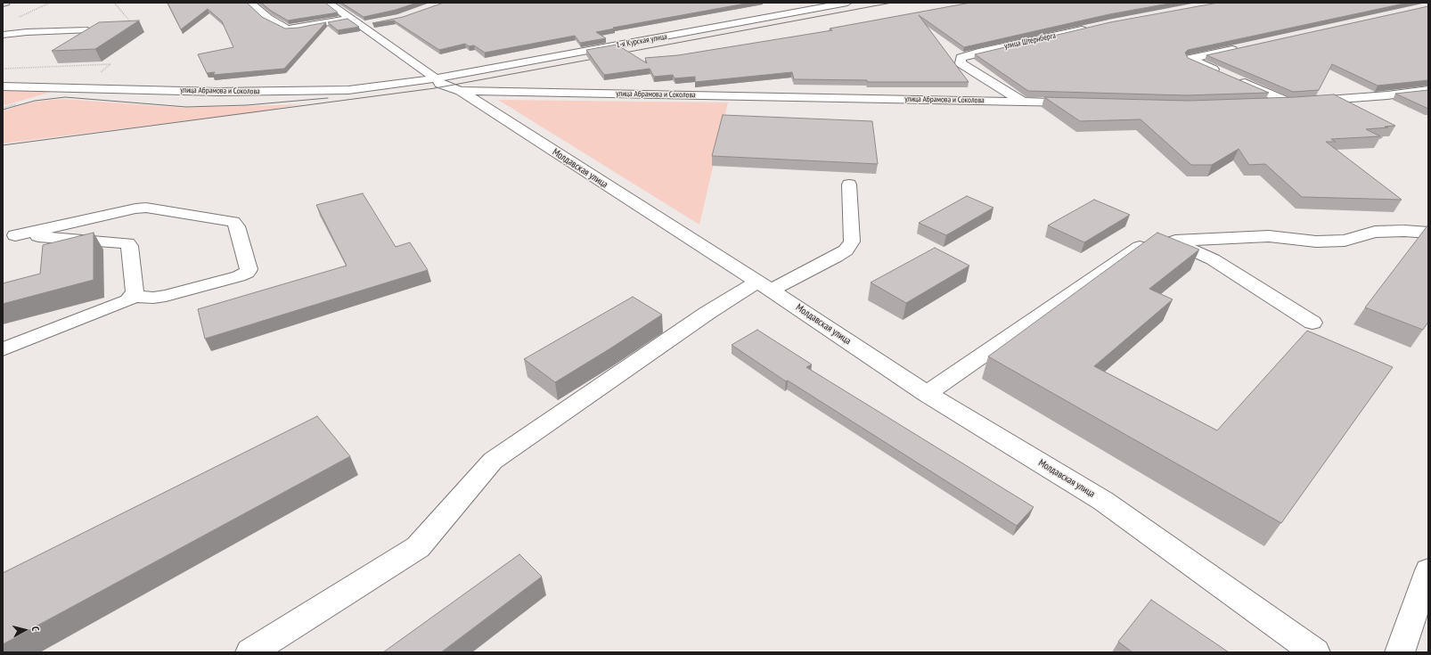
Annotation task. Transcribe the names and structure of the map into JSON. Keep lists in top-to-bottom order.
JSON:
{
  "streets": {
    "street": [
      "1-я Курская улица",
      "улица Штернберга",
      "улица Абрамова и Соколова",
      "Молдавская улица"
    ]
  },
  "crossings": [
    ["1-я Курская улица", "улица Абрамова и Соколова"],
    ["1-я Курская улица", "Молдавская улица"],
    ["улица Штернберга", "улица Абрамова и Соколова"],
    ["улица Абрамова и Соколова", "Молдавская улица"]
  ],
  "north": "right"
}
